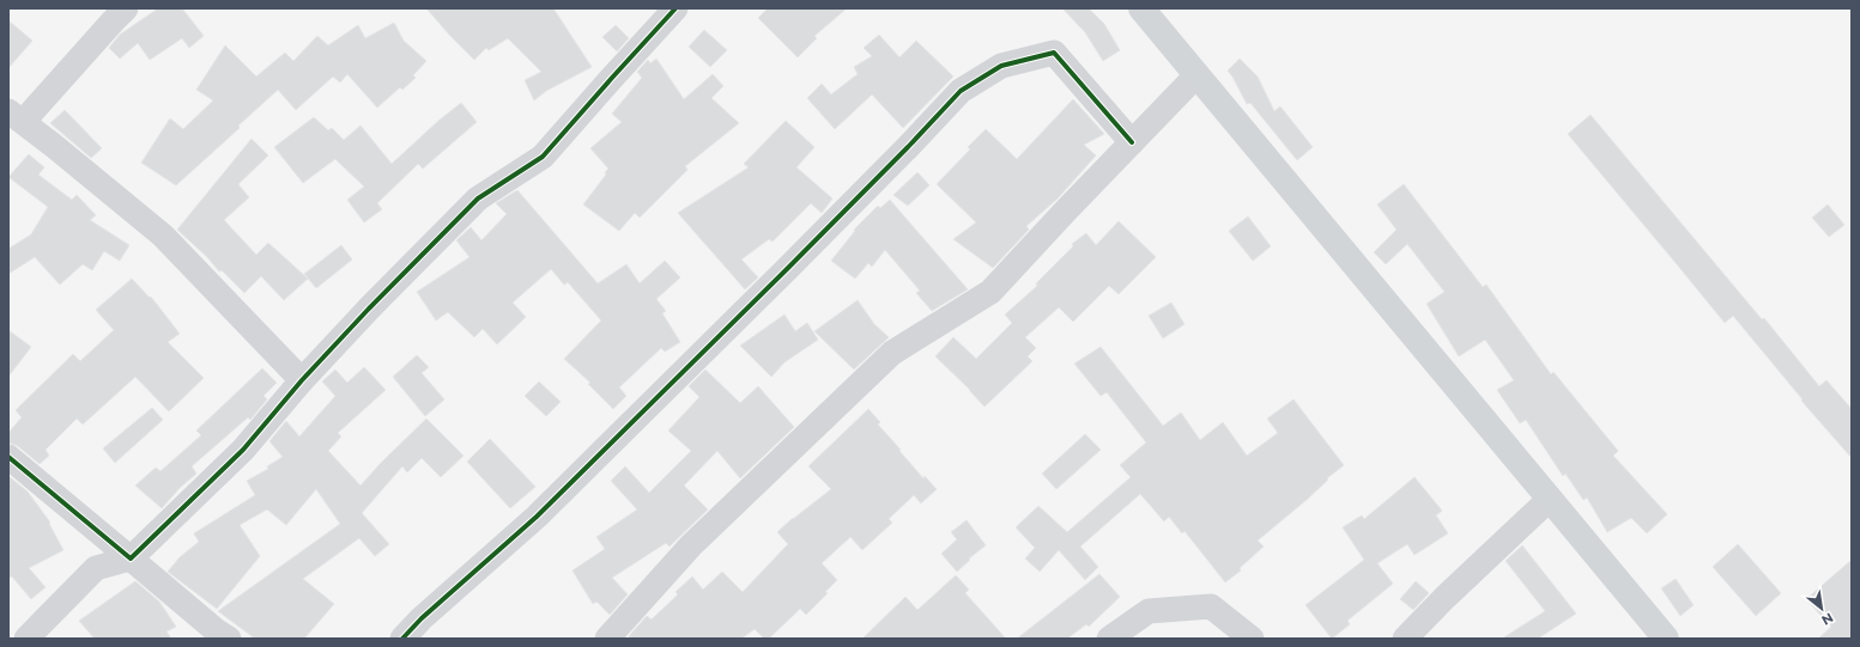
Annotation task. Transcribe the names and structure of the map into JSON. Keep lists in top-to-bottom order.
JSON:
{
  "north": "bottom right"
}
